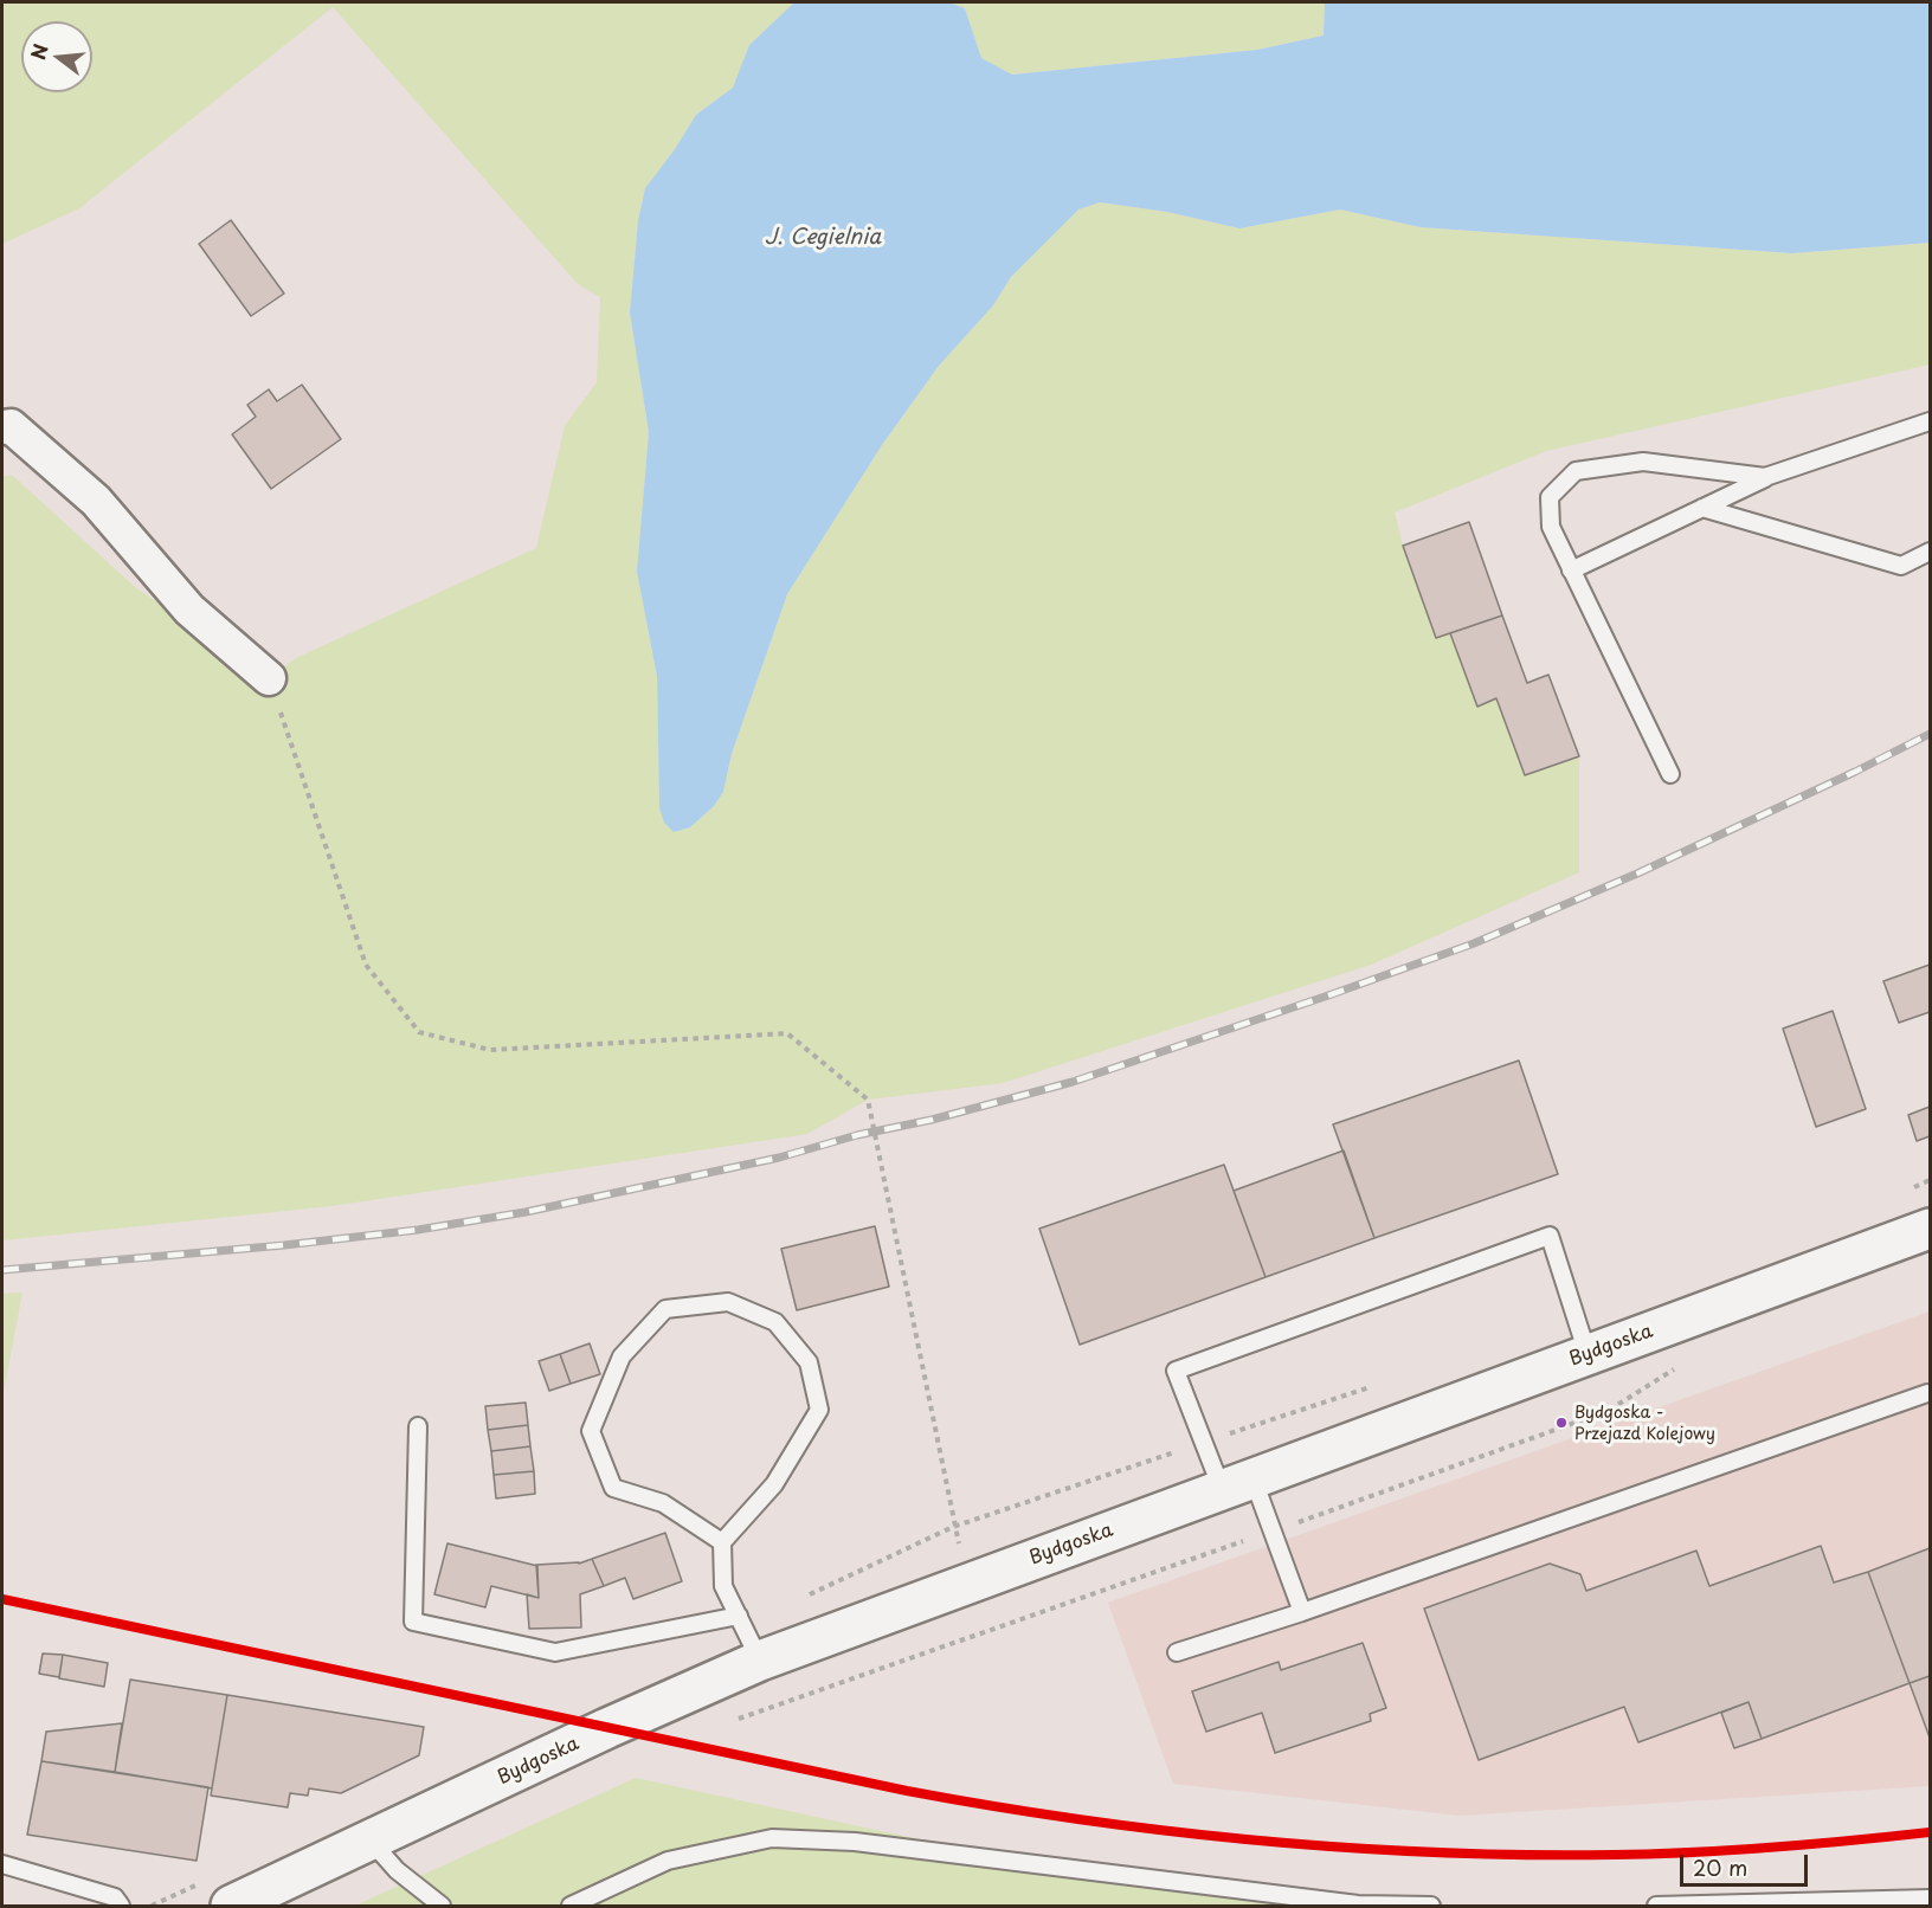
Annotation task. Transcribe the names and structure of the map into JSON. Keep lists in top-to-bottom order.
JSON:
{
  "streets": {
    "street": ["Bydgoska"]
  },
  "water": ["J. Cegielnia"],
  "places": ["Bydgoska - Przejazd Kolejowy"],
  "scale_bar": "20 m",
  "north": "left"
}
